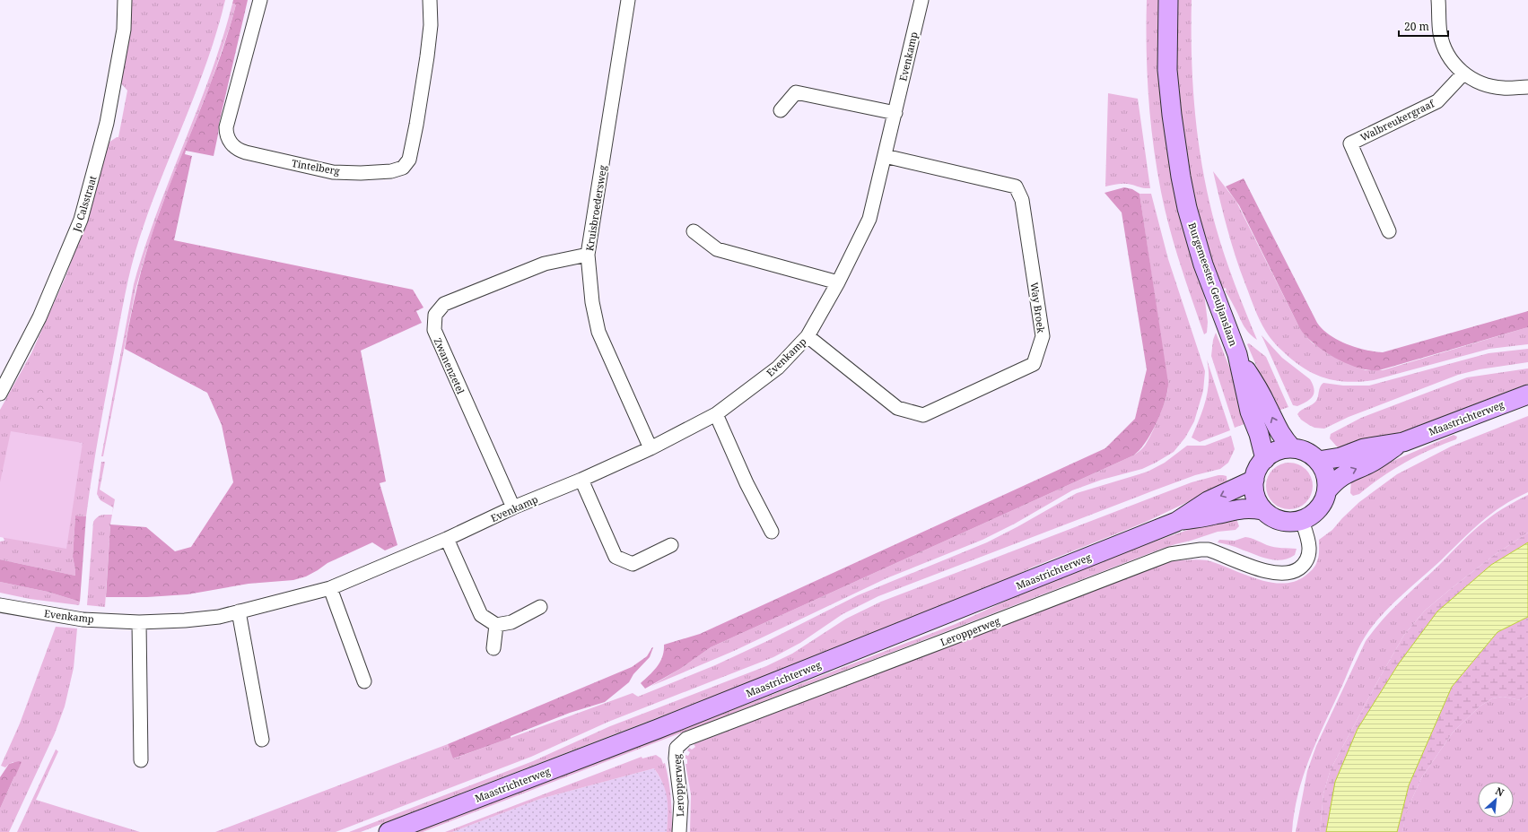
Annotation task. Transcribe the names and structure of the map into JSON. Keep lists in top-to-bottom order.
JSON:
{
  "streets": {
    "main road": ["Burgemeester Geuljanslaan", "Maastrichterweg"],
    "street": [
      "Evenkamp",
      "Walbreukergraaf",
      "Tintelberg",
      "Jo Calsstraat",
      "Kruisbroedersweg",
      "Way Broek",
      "Zwanenzetel",
      "Leropperweg"
    ]
  },
  "crossings": [
    ["Evenkamp", "Kruisbroedersweg"],
    ["Evenkamp", "Way Broek"],
    ["Evenkamp", "Zwanenzetel"],
    ["Kruisbroedersweg", "Zwanenzetel"],
    ["Burgemeester Geuljanslaan", "Maastrichterweg"],
    ["Burgemeester Geuljanslaan", "Leropperweg"],
    ["Maastrichterweg", "Leropperweg"]
  ],
  "scale_bar": "20 m",
  "north": "top right"
}
